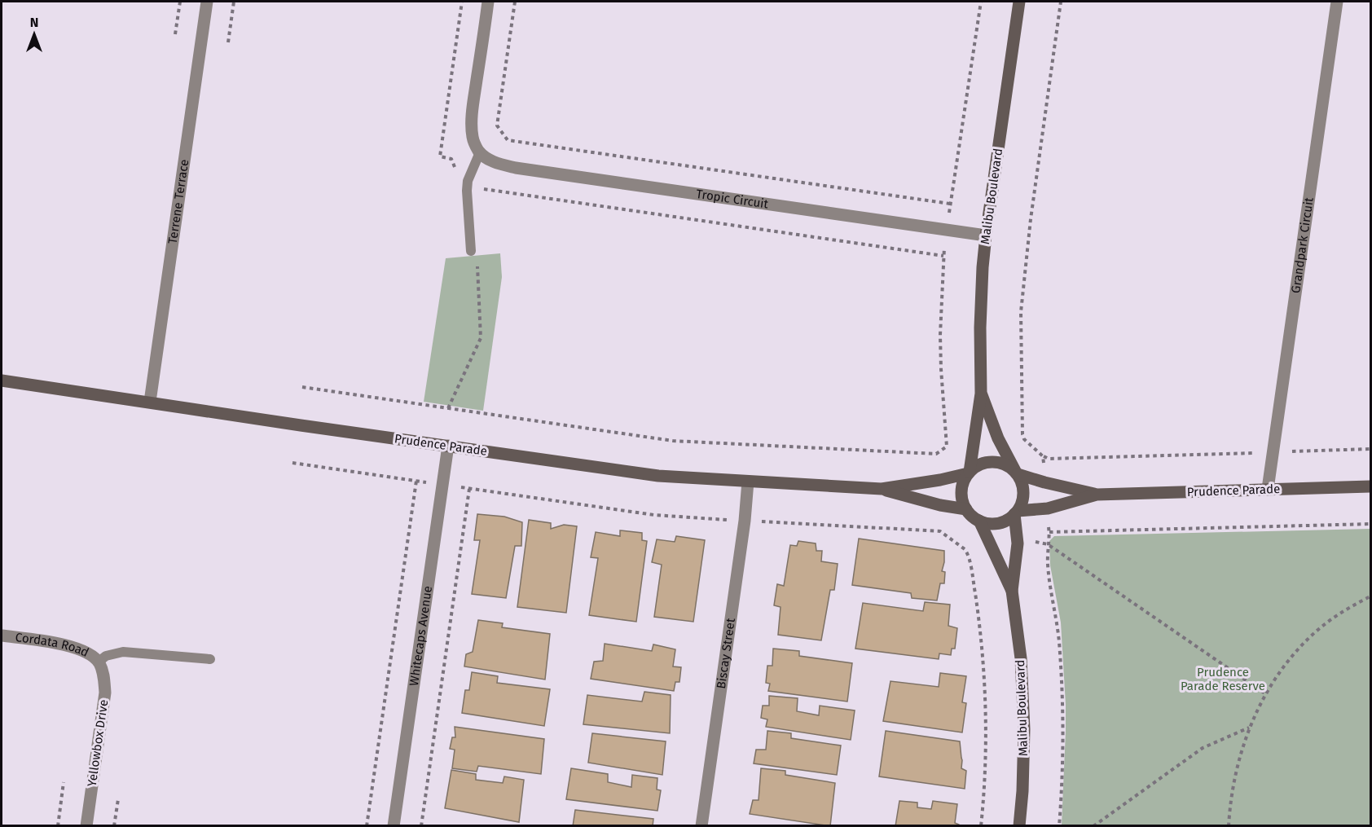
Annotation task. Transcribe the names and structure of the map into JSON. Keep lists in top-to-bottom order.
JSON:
{
  "streets": {
    "street": [
      "Malibu Boulevard",
      "Tropic Circuit",
      "Terrene Terrace",
      "Grandpark Circuit",
      "Prudence Parade",
      "Whitecaps Avenue",
      "Cordata Road",
      "Biscay Street",
      "Yellowbox Drive"
    ]
  },
  "crossings": [
    ["Malibu Boulevard", "Tropic Circuit"],
    ["Malibu Boulevard", "Prudence Parade"],
    ["Terrene Terrace", "Prudence Parade"],
    ["Grandpark Circuit", "Prudence Parade"],
    ["Prudence Parade", "Whitecaps Avenue"],
    ["Prudence Parade", "Biscay Street"],
    ["Cordata Road", "Yellowbox Drive"]
  ],
  "parks": ["Prudence Parade Reserve"],
  "north": "top"
}
